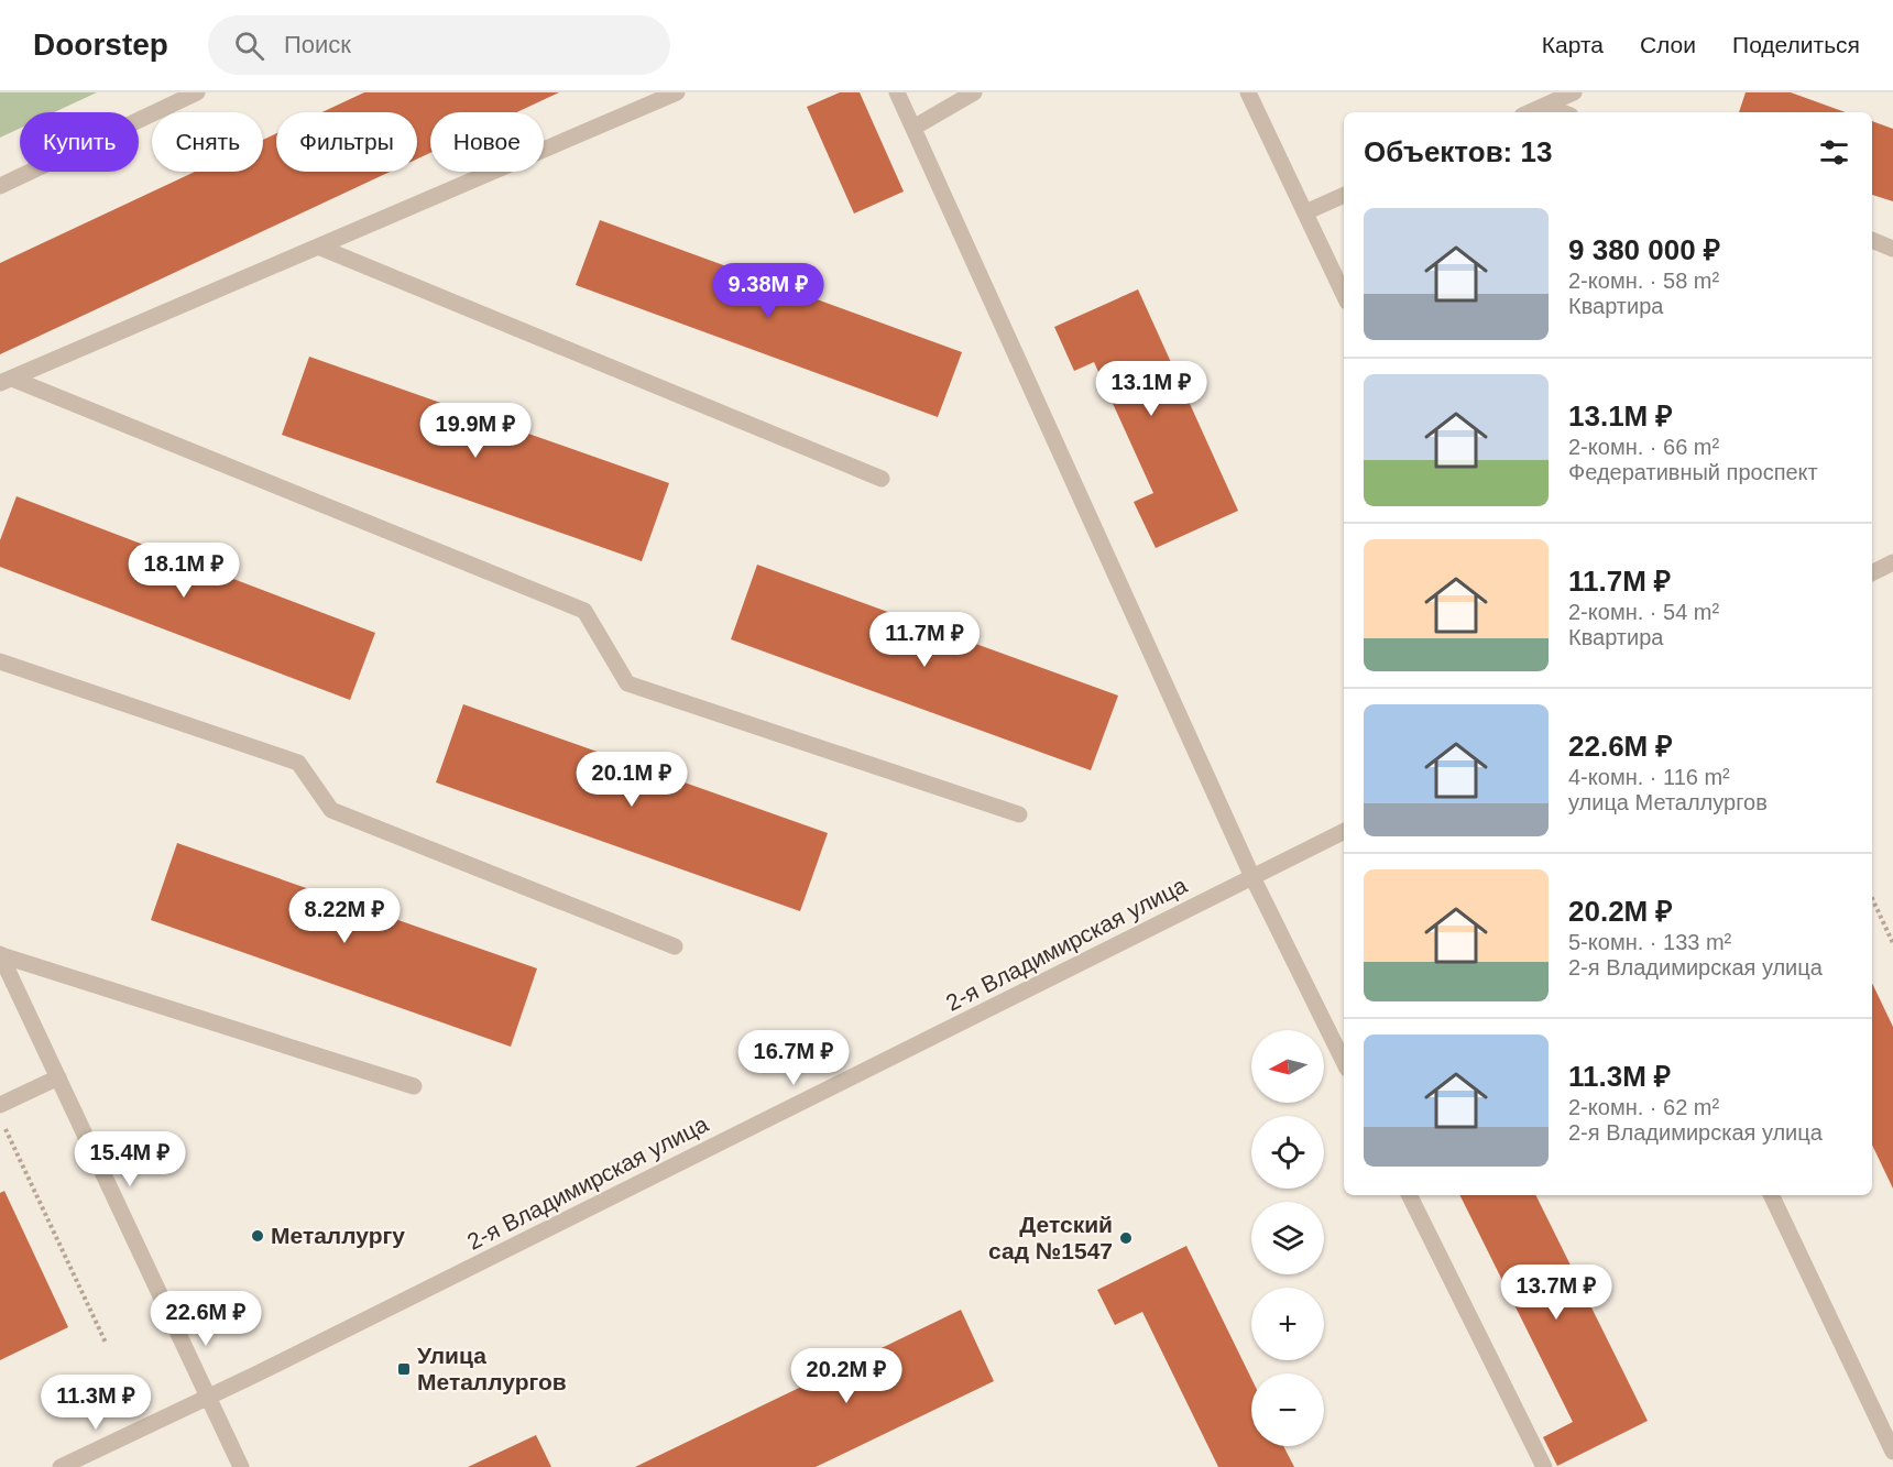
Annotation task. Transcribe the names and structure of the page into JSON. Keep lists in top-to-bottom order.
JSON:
{
  "streets": {
    "street": ["2-я Владимирская улица"]
  },
  "places": {
    "other": ["Металлургу", "Детский сад №1547"],
    "transit": ["Улица Металлургов"]
  },
  "north": "left",
  "page": {
    "header": "Doorstep",
    "search": "Поиск",
    "nav": ["Карта", "Слои", "Поделиться"],
    "chip": [
      "Купить",
      "Снять",
      "Фильтры",
      "Новое"
    ],
    "heading": "Объектов: 13",
    "list": [
      {
        "name": "9 380 000 ₽",
        "note": "2-комн. · 58 m² · Квартира"
      },
      {
        "name": "13.1M ₽",
        "note": "2-комн. · 66 m² · Федеративный проспект"
      },
      {
        "name": "11.7M ₽",
        "note": "2-комн. · 54 m² · Квартира"
      },
      {
        "name": "22.6M ₽",
        "note": "4-комн. · 116 m² · улица Металлургов"
      },
      {
        "name": "20.2M ₽",
        "note": "5-комн. · 133 m² · 2-я Владимирская улица"
      },
      {
        "name": "11.3M ₽",
        "note": "2-комн. · 62 m² · 2-я Владимирская улица"
      }
    ],
    "price": [
      "9.38M ₽",
      "13.1M ₽",
      "19.9M ₽",
      "18.1M ₽",
      "11.7M ₽",
      "20.1M ₽",
      "8.22M ₽",
      "16.7M ₽",
      "15.4M ₽",
      "13.7M ₽",
      "22.6M ₽",
      "20.2M ₽",
      "11.3M ₽"
    ],
    "map_buttons": ["+", "−"]
  }
}
